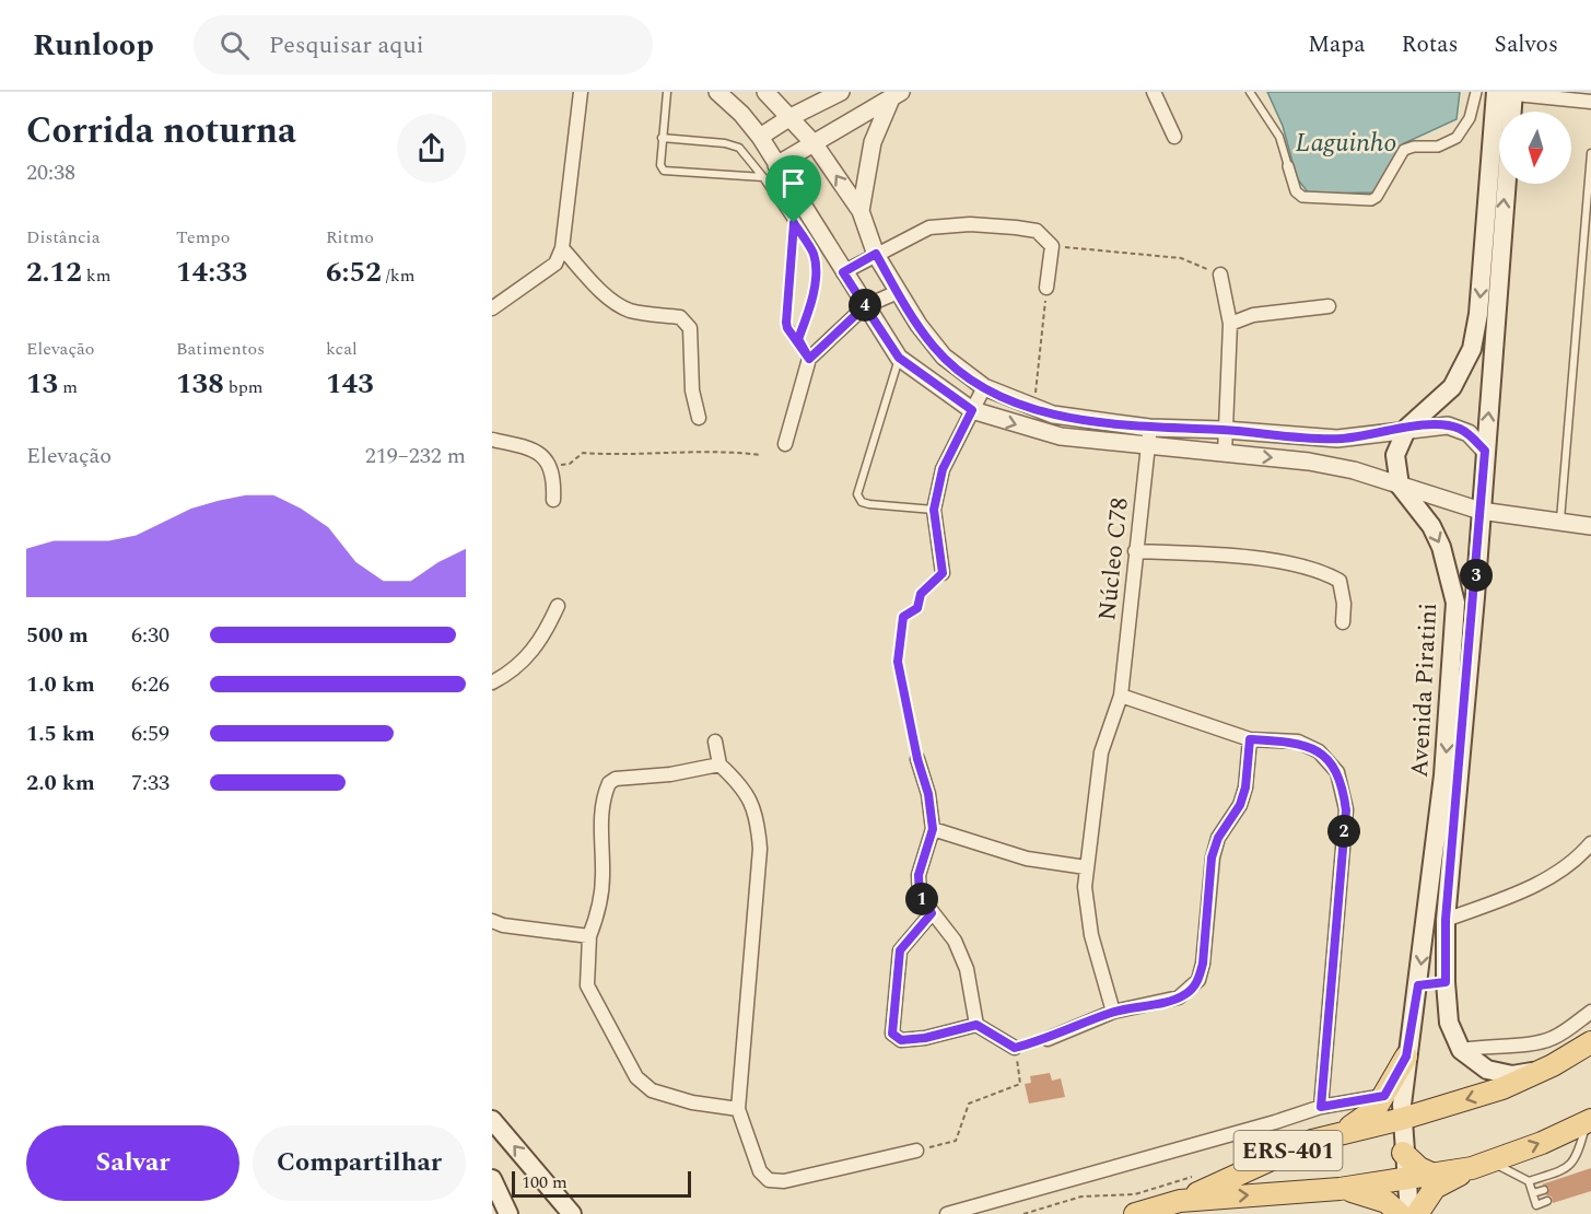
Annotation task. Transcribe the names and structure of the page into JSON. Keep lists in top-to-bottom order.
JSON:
{
  "streets": {
    "main road": ["Avenida Piratini", "ERS-401"],
    "street": ["Núcleo C78"]
  },
  "crossings": [
    ["Avenida Piratini", "ERS-401"]
  ],
  "water": ["Laguinho"],
  "scale_bar": "100 m",
  "north": "bottom",
  "page": {
    "header": "Runloop",
    "search": "Pesquisar aqui",
    "nav": ["Mapa", "Rotas", "Salvos"],
    "heading": ["Corrida noturna", "20:38"],
    "stats": [
      ["Distância", "2.12 km"],
      ["Tempo", "14:33"],
      ["Ritmo", "6:52 /km"],
      ["Elevação", "13 m"],
      ["Batimentos", "138 bpm"],
      ["kcal", "143"]
    ],
    "pins": [
      "4",
      "3",
      "2",
      "1"
    ],
    "chart": ["Elevação", "219–232 m"],
    "list": [
      {
        "name": "500 m",
        "note": "6:30"
      },
      {
        "name": "1.0 km",
        "note": "6:26"
      },
      {
        "name": "1.5 km",
        "note": "6:59"
      },
      {
        "name": "2.0 km",
        "note": "7:33"
      }
    ],
    "buttons": ["Salvar", "Compartilhar"],
    "scale": "100 m"
  }
}
